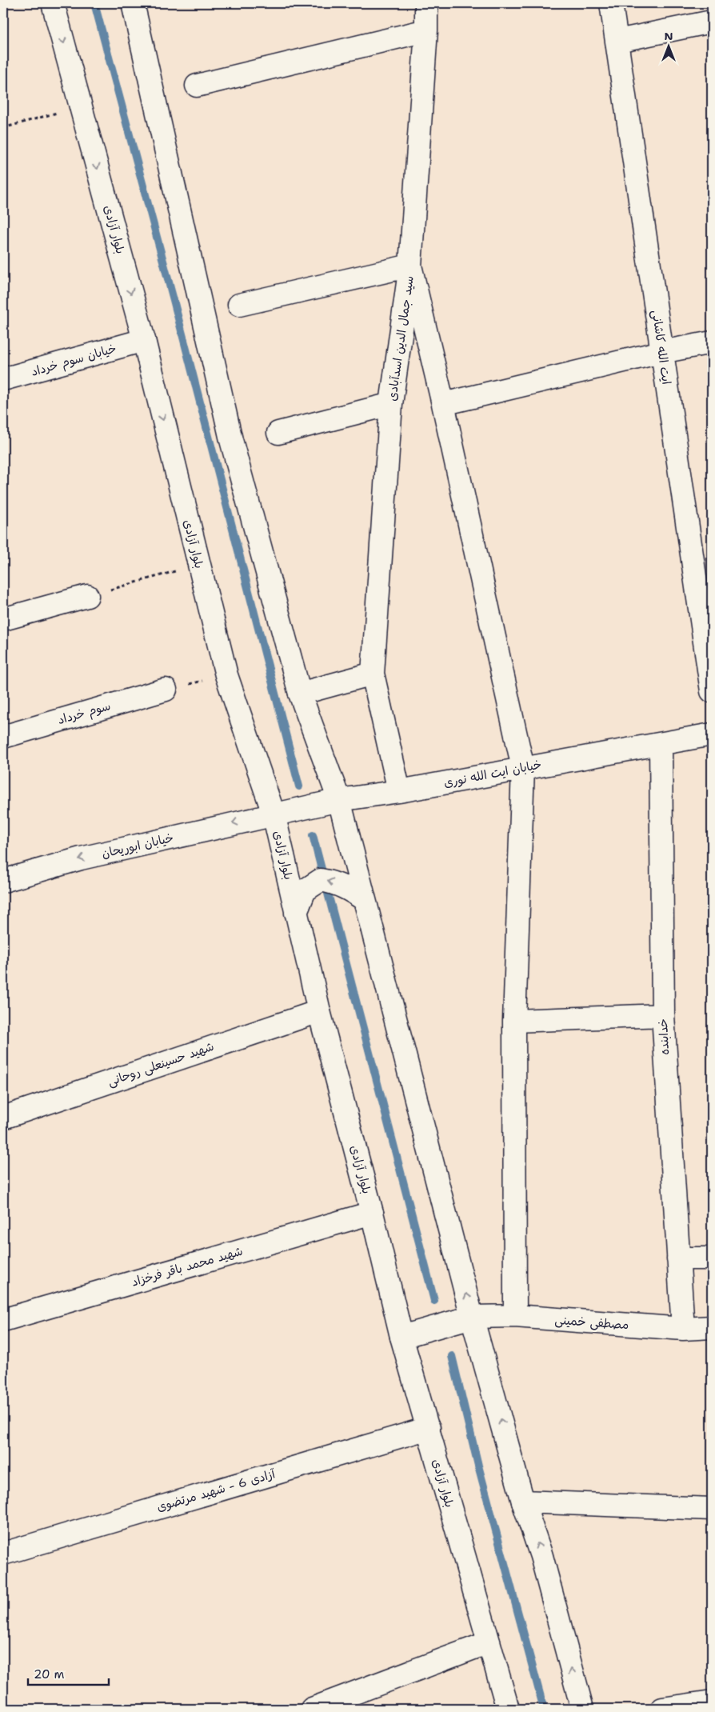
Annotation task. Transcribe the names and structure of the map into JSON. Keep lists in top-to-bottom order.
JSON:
{
  "streets": {
    "street": [
      "بلوار آزادی",
      "سید جمال الدین اسدآبادی",
      "ایت الله کاشانی",
      "خیابان سوم خرداد",
      "سوم خرداد",
      "خیابان ایت الله نوری",
      "خیابان ابوریحان",
      "خدابنده",
      "شهید حسینعلی روحانی",
      "شهید محمد باقر فرخزاد",
      "مصطفی خمینی",
      "آزادی 6 - شهید مرتضوی"
    ]
  },
  "crossings": [
    ["بلوار آزادی", "خیابان سوم خرداد"],
    ["بلوار آزادی", "خیابان ایت الله نوری"],
    ["بلوار آزادی", "خیابان ابوریحان"],
    ["بلوار آزادی", "شهید حسینعلی روحانی"],
    ["بلوار آزادی", "شهید محمد باقر فرخزاد"],
    ["بلوار آزادی", "مصطفی خمینی"],
    ["بلوار آزادی", "آزادی 6 - شهید مرتضوی"],
    ["سید جمال الدین اسدآبادی", "خیابان ایت الله نوری"],
    ["خیابان ایت الله نوری", "خیابان ابوریحان"],
    ["خیابان ایت الله نوری", "خدابنده"],
    ["خدابنده", "مصطفی خمینی"]
  ],
  "one_way": ["خیابان ابوریحان"],
  "scale_bar": "20 m",
  "north": "top"
}
